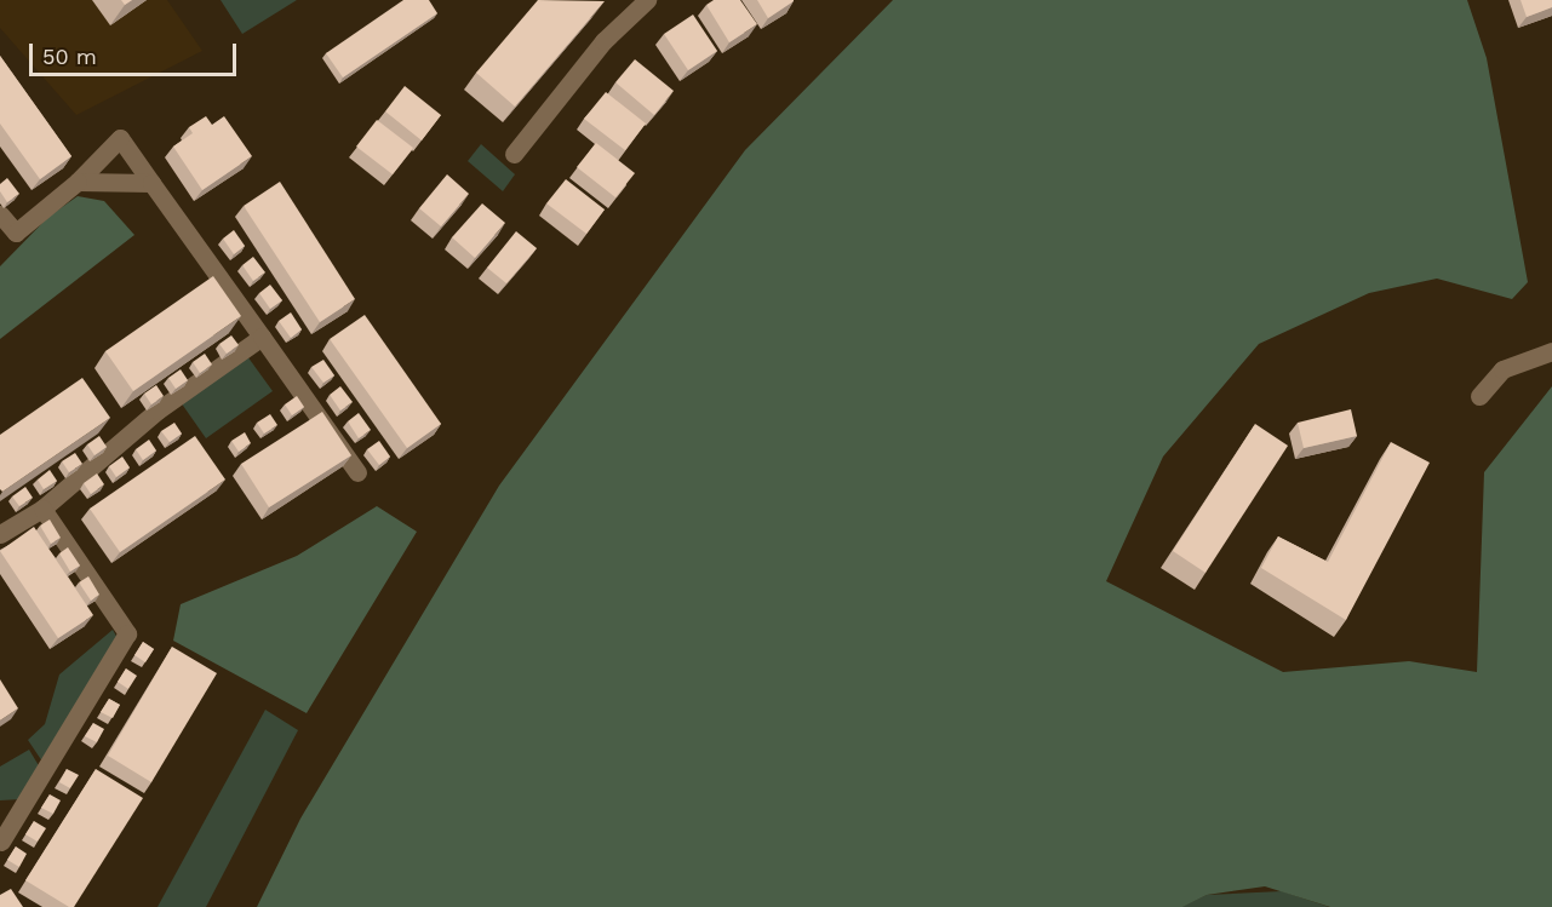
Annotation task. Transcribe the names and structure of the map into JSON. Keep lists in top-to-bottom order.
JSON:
{
  "scale_bar": "50 m"
}
